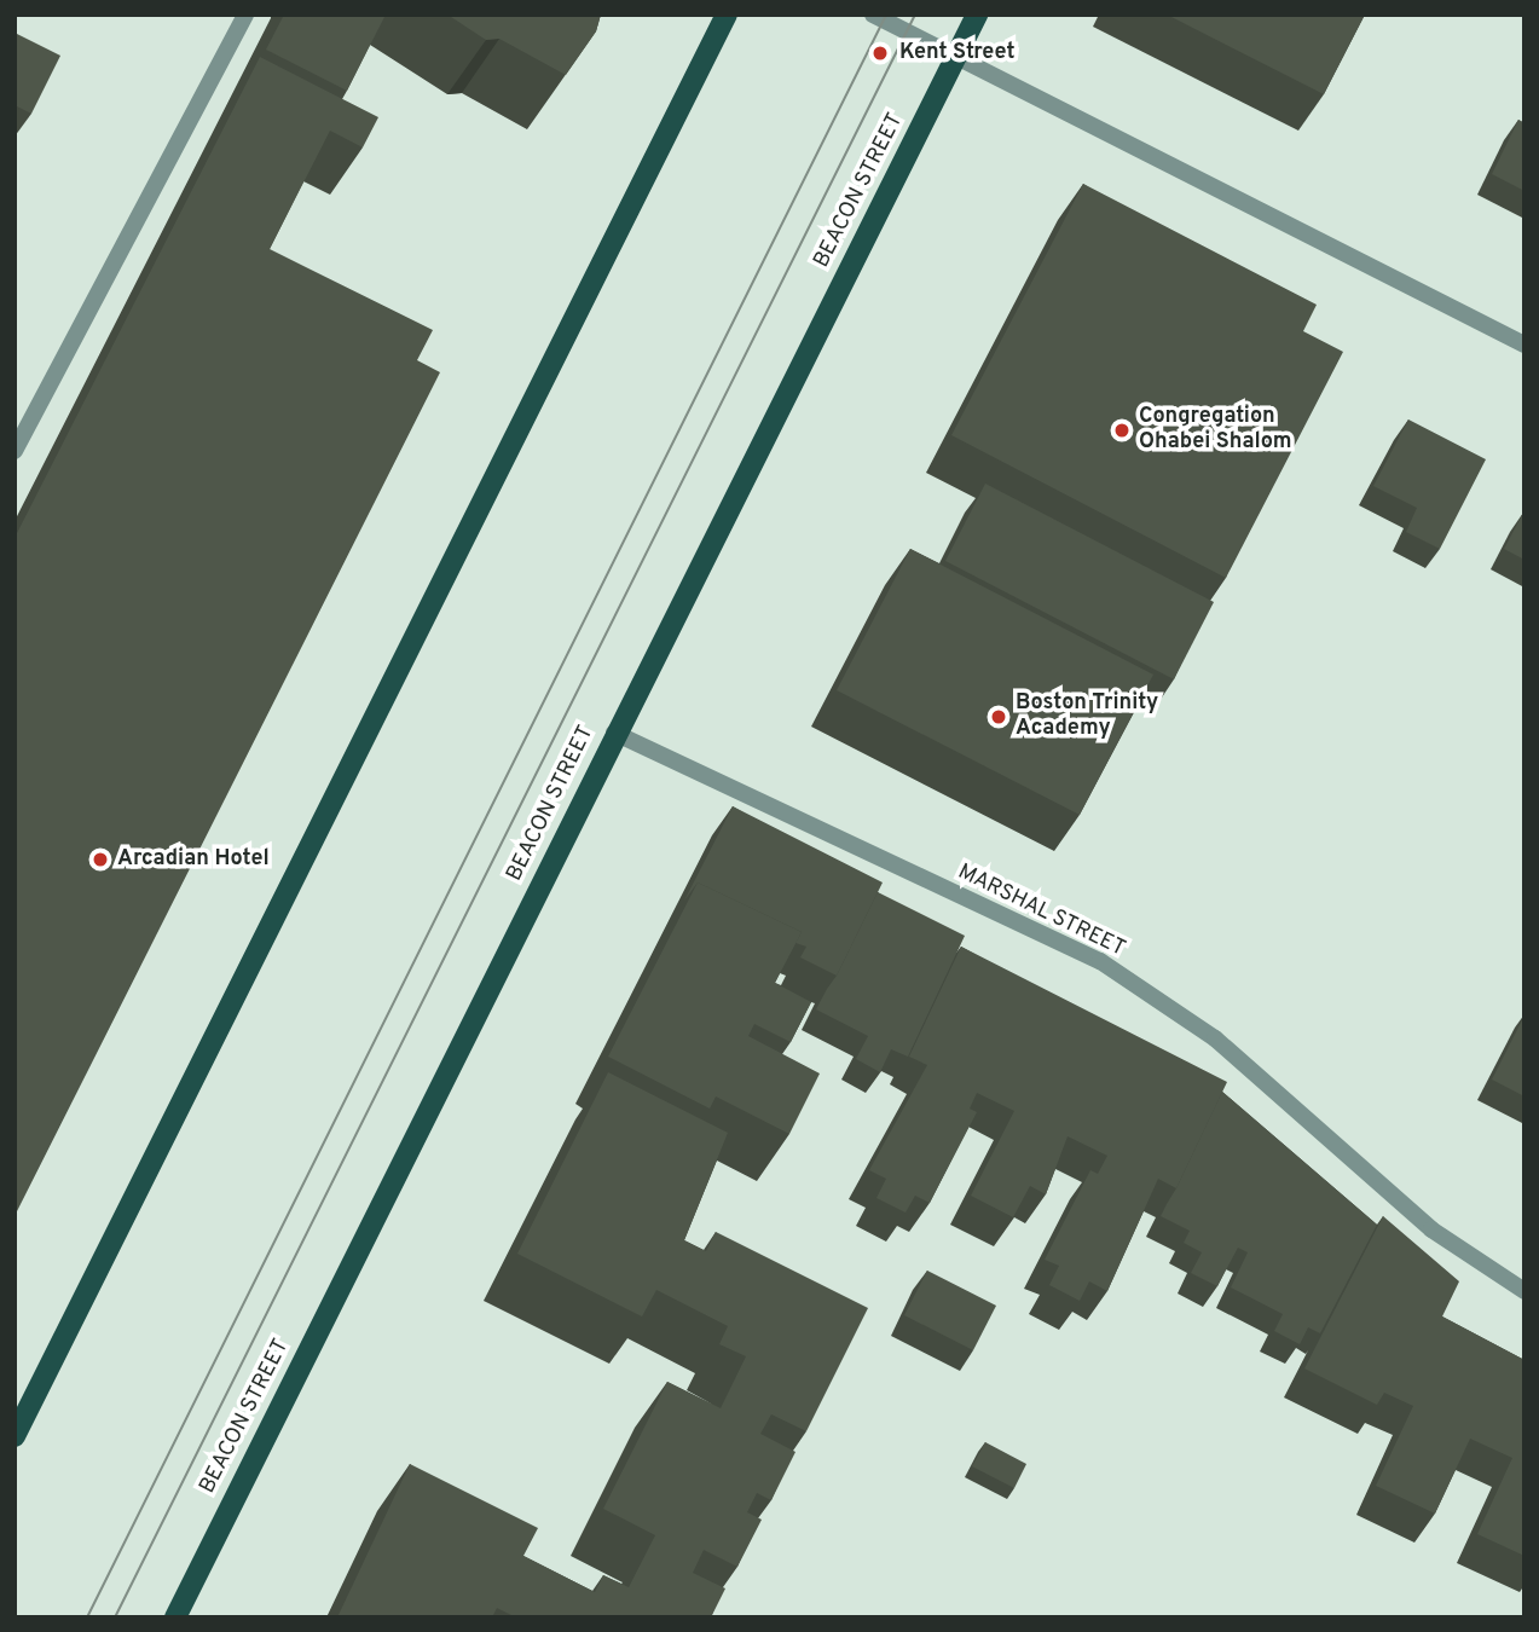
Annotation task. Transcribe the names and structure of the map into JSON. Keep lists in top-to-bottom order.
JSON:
{
  "streets": {
    "main road": ["BEACON STREET"],
    "street": ["MARSHAL STREET"]
  },
  "crossings": [
    ["BEACON STREET", "MARSHAL STREET"]
  ],
  "places": [
    "Kent Street",
    "Congregation Ohabei Shalom",
    "Boston Trinity Academy",
    "Arcadian Hotel"
  ]
}
